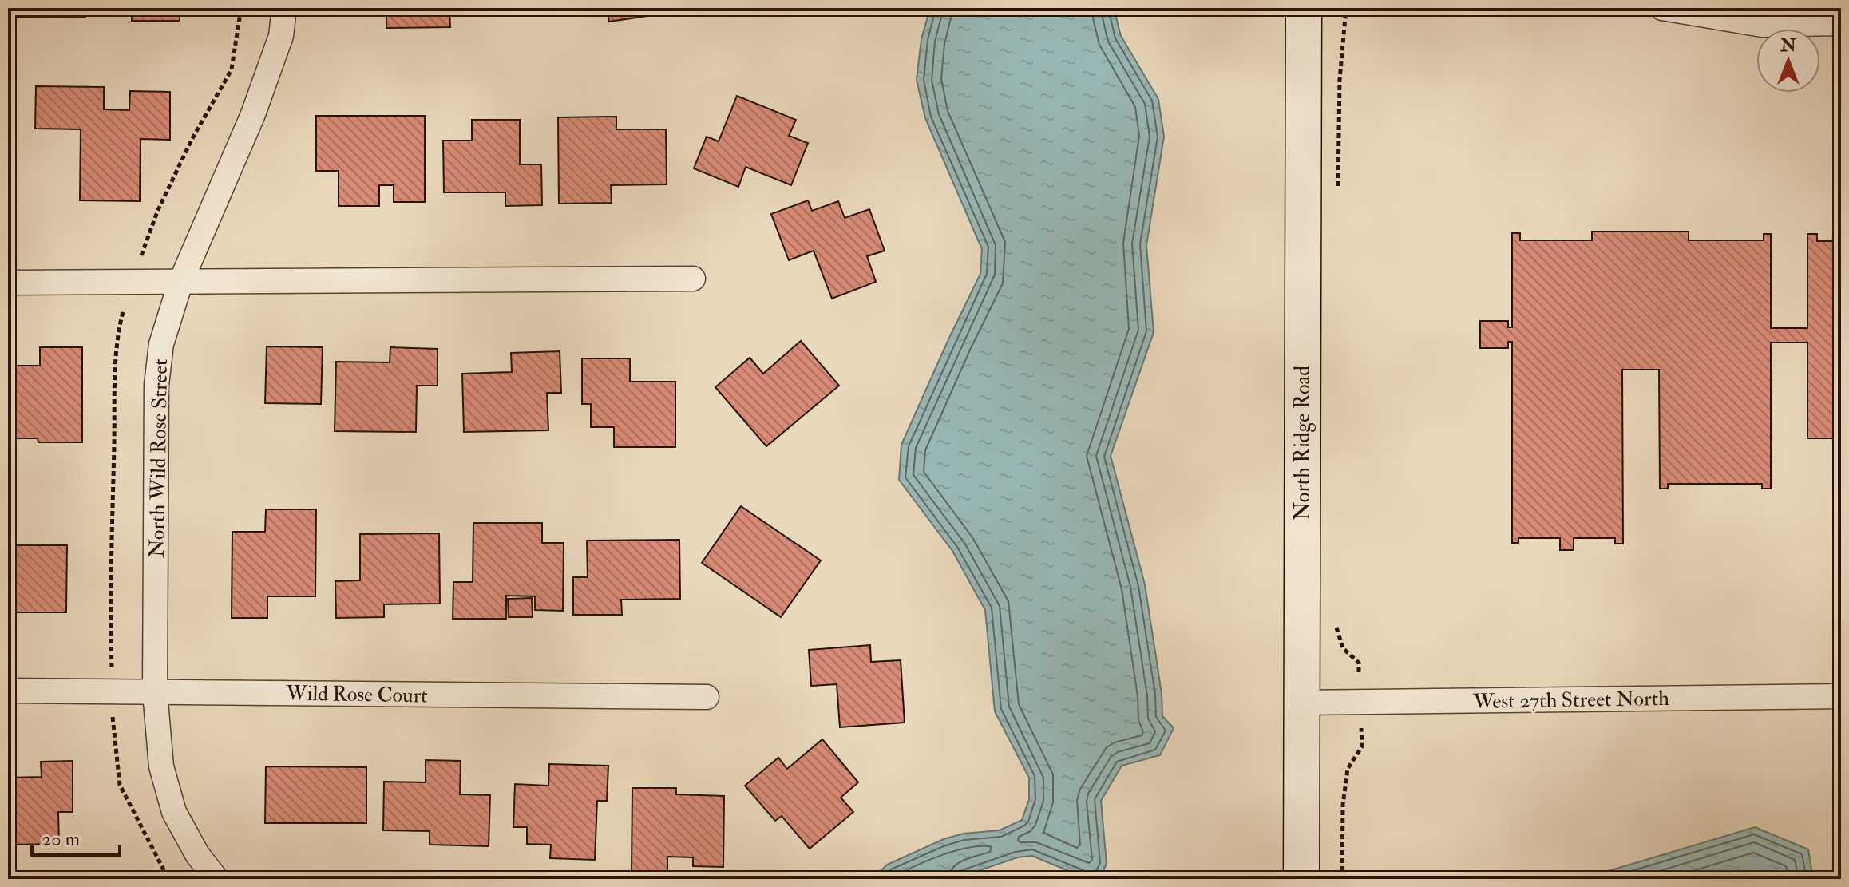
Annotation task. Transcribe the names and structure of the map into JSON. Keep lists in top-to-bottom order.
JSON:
{
  "streets": {
    "main road": ["North Ridge Road"],
    "street": ["North Wild Rose Street", "Wild Rose Court", "West 27th Street North"]
  },
  "crossings": [
    ["North Ridge Road", "West 27th Street North"],
    ["North Wild Rose Street", "Wild Rose Court"]
  ],
  "scale_bar": "20 m",
  "north": "top"
}
